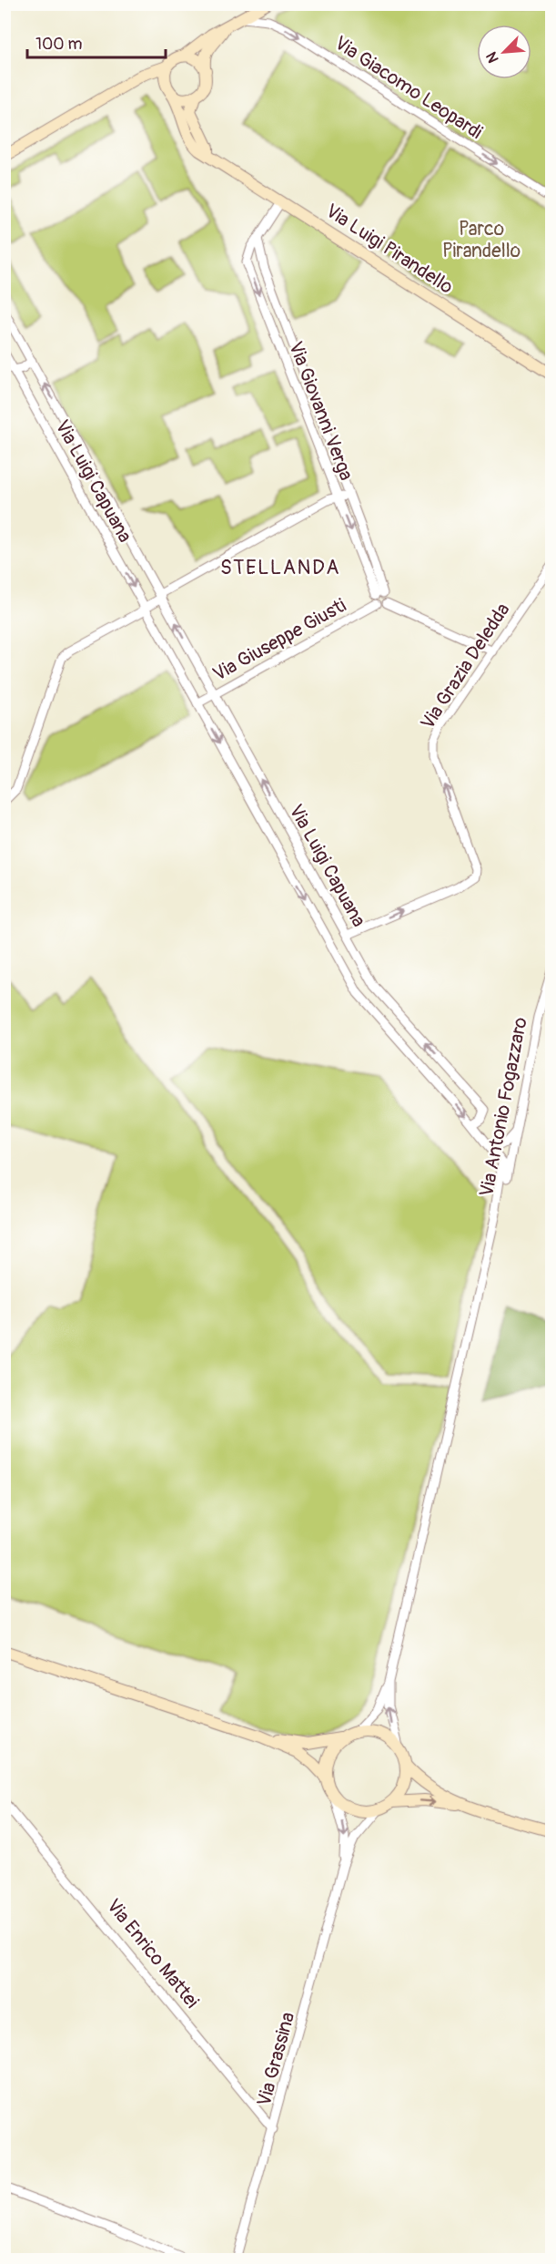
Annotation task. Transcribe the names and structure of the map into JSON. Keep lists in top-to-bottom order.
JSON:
{
  "streets": {
    "street": [
      "Via Giacomo Leopardi",
      "Via Luigi Pirandello",
      "Via Giovanni Verga",
      "Via Luigi Capuana",
      "Via Giuseppe Giusti",
      "Via Grazia Deledda",
      "Via Antonio Fogazzaro",
      "Via Enrico Mattei",
      "Via Grassina"
    ]
  },
  "crossings": [
    ["Via Luigi Pirandello", "Via Giovanni Verga"],
    ["Via Giovanni Verga", "Via Giuseppe Giusti"],
    ["Via Luigi Capuana", "Via Giuseppe Giusti"],
    ["Via Luigi Capuana", "Via Grazia Deledda"],
    ["Via Luigi Capuana", "Via Antonio Fogazzaro"],
    ["Via Enrico Mattei", "Via Grassina"]
  ],
  "one_way": ["Via Giacomo Leopardi", "Via Grazia Deledda"],
  "districts": ["STELLANDA"],
  "parks": ["Parco Pirandello"],
  "scale_bar": "100 m",
  "north": "bottom left"
}
